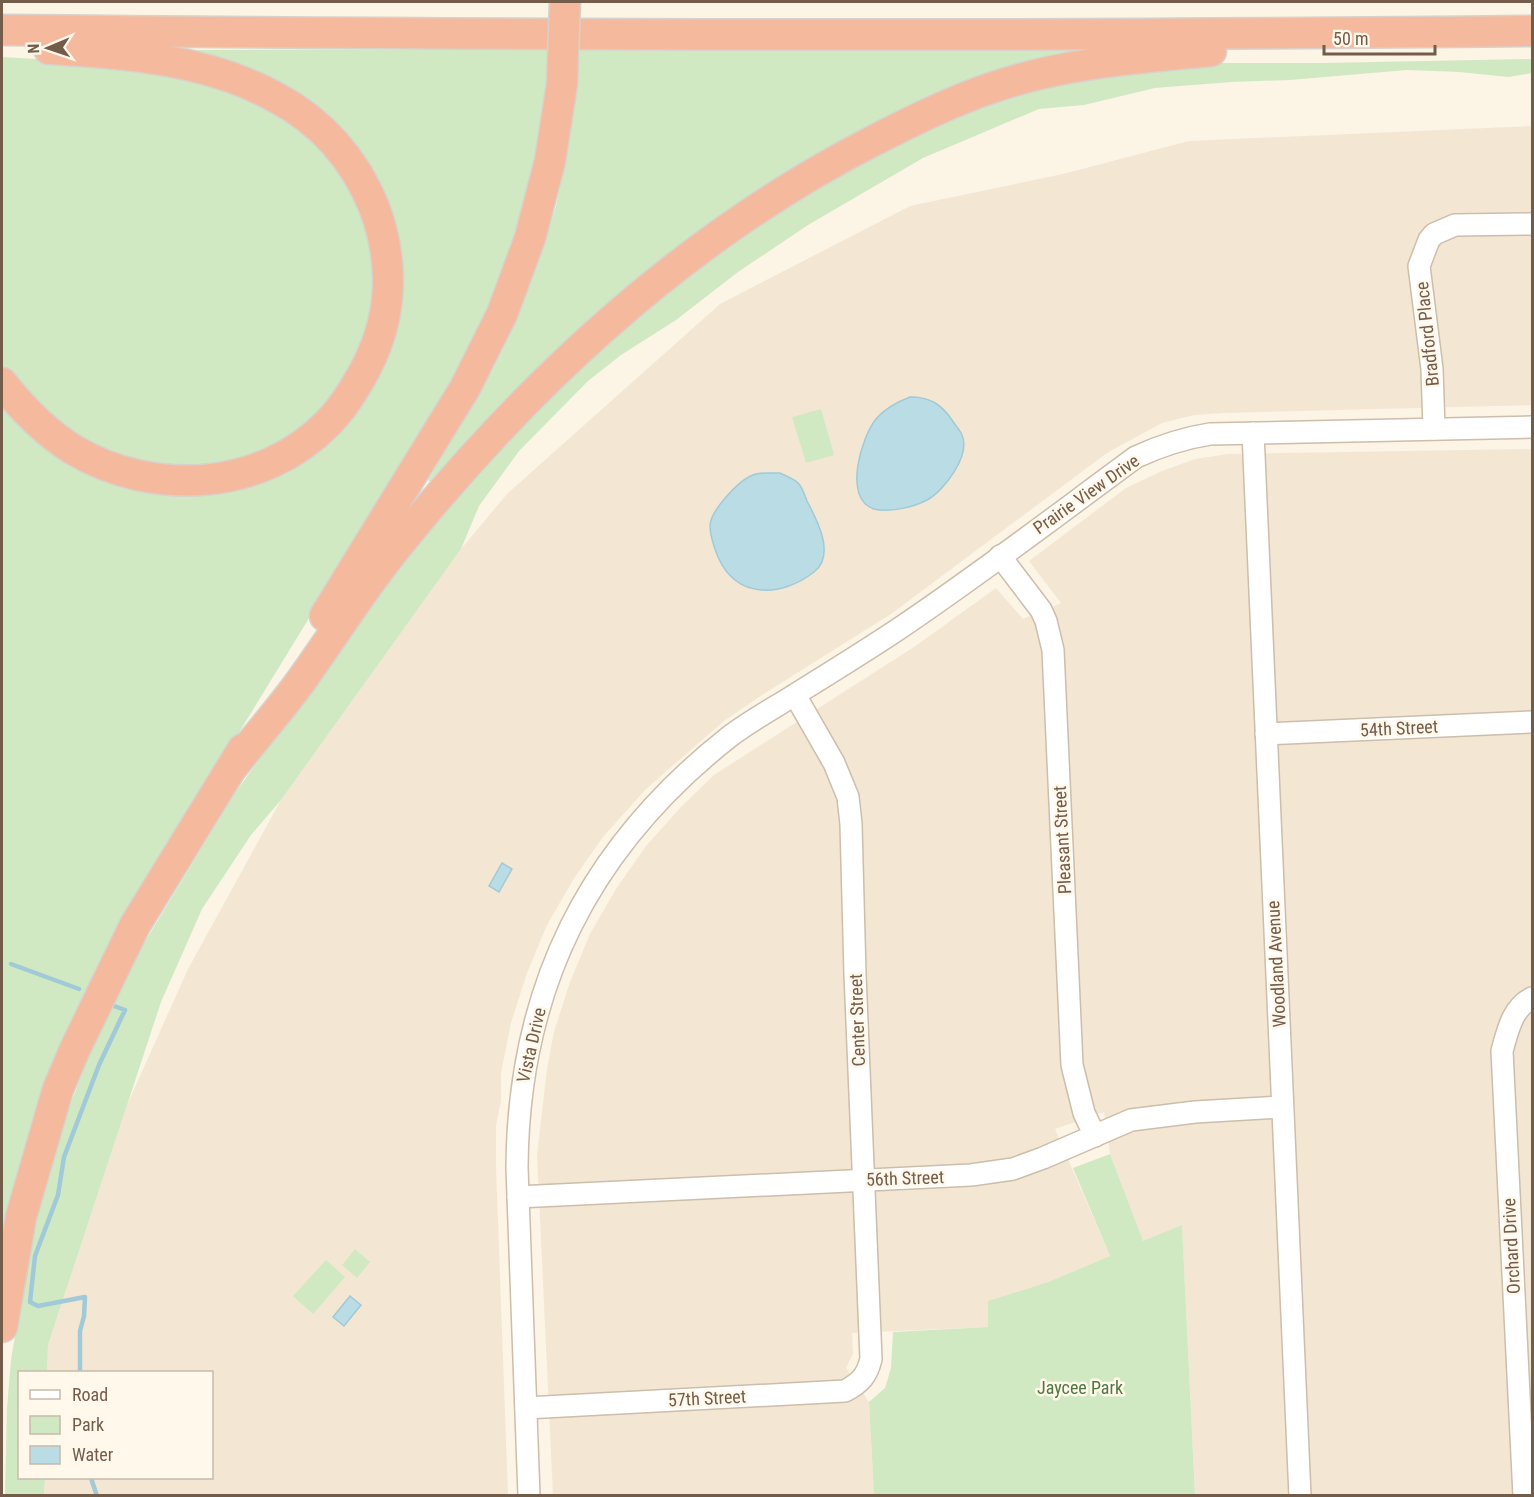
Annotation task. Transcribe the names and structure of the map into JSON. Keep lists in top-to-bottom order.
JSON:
{
  "streets": {
    "street": [
      "Bradford Place",
      "Prairie View Drive",
      "54th Street",
      "Pleasant Street",
      "Woodland Avenue",
      "Center Street",
      "Vista Drive",
      "56th Street",
      "Orchard Drive",
      "57th Street"
    ]
  },
  "crossings": [
    ["Bradford Place", "Prairie View Drive"],
    ["Prairie View Drive", "Pleasant Street"],
    ["Prairie View Drive", "Woodland Avenue"],
    ["Prairie View Drive", "Center Street"],
    ["Prairie View Drive", "Vista Drive"],
    ["54th Street", "Woodland Avenue"],
    ["Pleasant Street", "56th Street"],
    ["Woodland Avenue", "56th Street"],
    ["Center Street", "Vista Drive"],
    ["Center Street", "56th Street"],
    ["Center Street", "57th Street"],
    ["Vista Drive", "56th Street"],
    ["Vista Drive", "57th Street"]
  ],
  "parks": ["Jaycee Park"],
  "legend": ["Road", "Park", "Water"],
  "scale_bar": "50 m",
  "north": "left"
}
